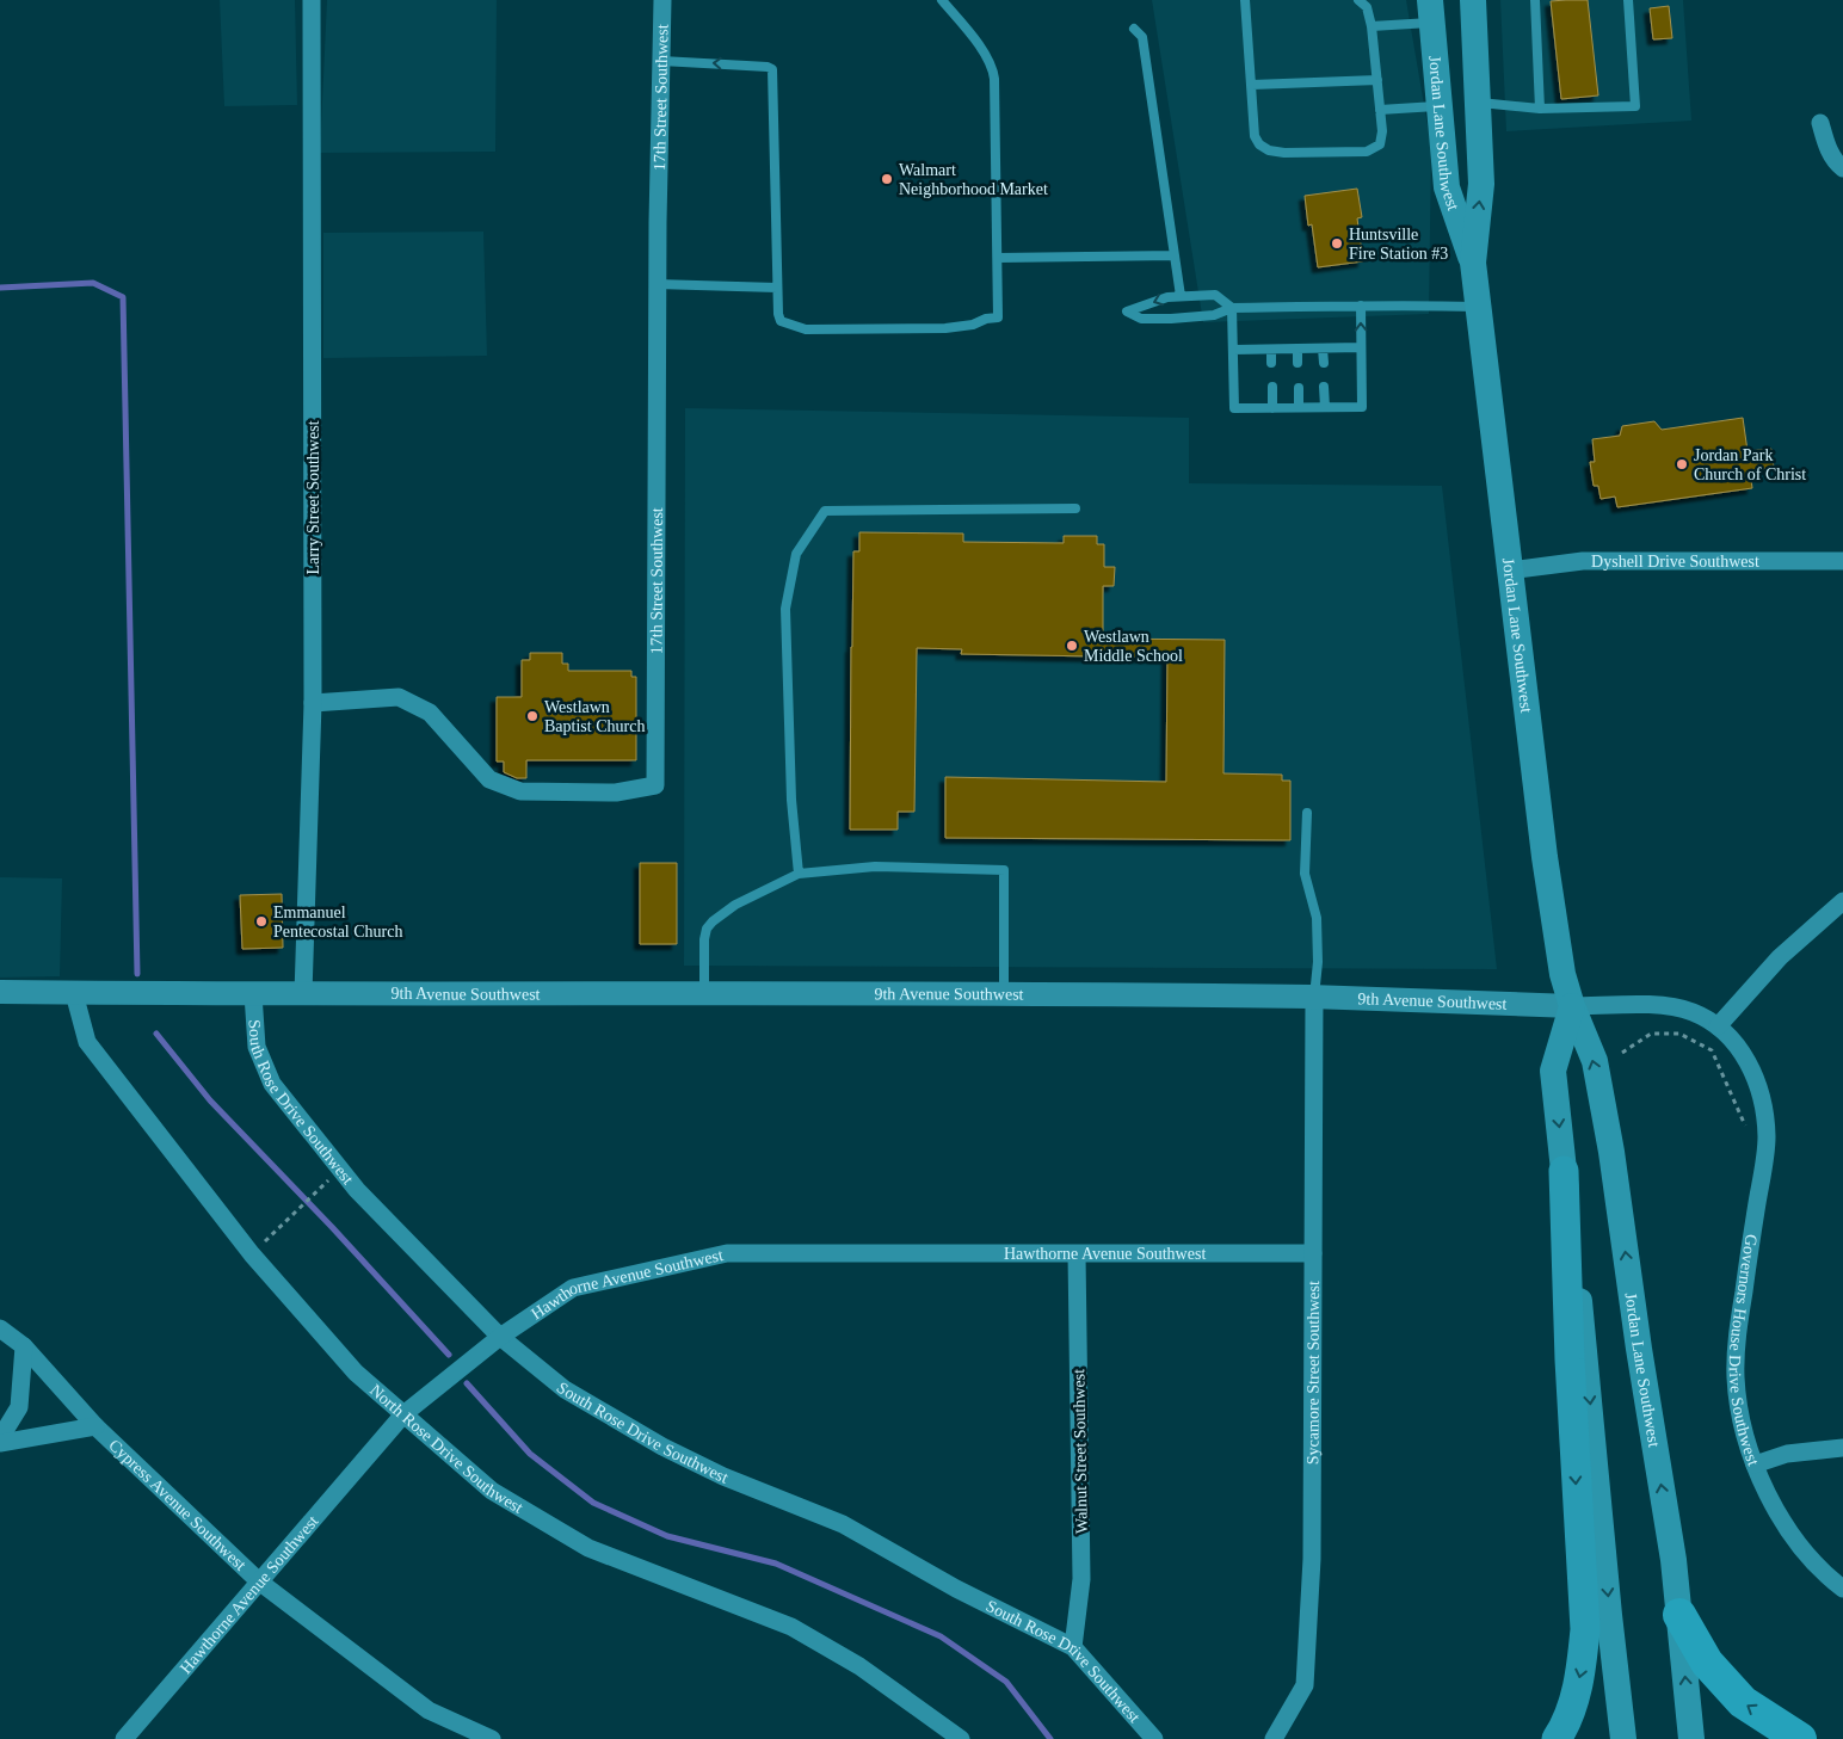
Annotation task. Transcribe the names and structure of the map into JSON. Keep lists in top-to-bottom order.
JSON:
{
  "streets": {
    "main road": ["Jordan Lane Southwest"],
    "street": [
      "17th Street Southwest",
      "Larry Street Southwest",
      "Dyshell Drive Southwest",
      "9th Avenue Southwest",
      "South Rose Drive Southwest",
      "Hawthorne Avenue Southwest",
      "Governors House Drive Southwest",
      "Sycamore Street Southwest",
      "North Rose Drive Southwest",
      "Walnut Street Southwest",
      "Cypress Avenue Southwest"
    ]
  },
  "crossings": [
    ["17th Street Southwest", "Larry Street Southwest"],
    ["Jordan Lane Southwest", "Dyshell Drive Southwest"],
    ["Jordan Lane Southwest", "9th Avenue Southwest"],
    ["Larry Street Southwest", "9th Avenue Southwest"],
    ["9th Avenue Southwest", "South Rose Drive Southwest"],
    ["9th Avenue Southwest", "Governors House Drive Southwest"],
    ["9th Avenue Southwest", "Sycamore Street Southwest"],
    ["9th Avenue Southwest", "North Rose Drive Southwest"],
    ["South Rose Drive Southwest", "Hawthorne Avenue Southwest"],
    ["South Rose Drive Southwest", "Walnut Street Southwest"],
    ["Hawthorne Avenue Southwest", "Sycamore Street Southwest"],
    ["Hawthorne Avenue Southwest", "North Rose Drive Southwest"],
    ["Hawthorne Avenue Southwest", "Walnut Street Southwest"],
    ["Hawthorne Avenue Southwest", "Cypress Avenue Southwest"]
  ],
  "places": [
    "Walmart Neighborhood Market",
    "Huntsville Fire Station #3",
    "Jordan Park Church of Christ",
    "Westlawn Middle School",
    "Westlawn Baptist Church",
    "Emmanuel Pentecostal Church"
  ]
}
